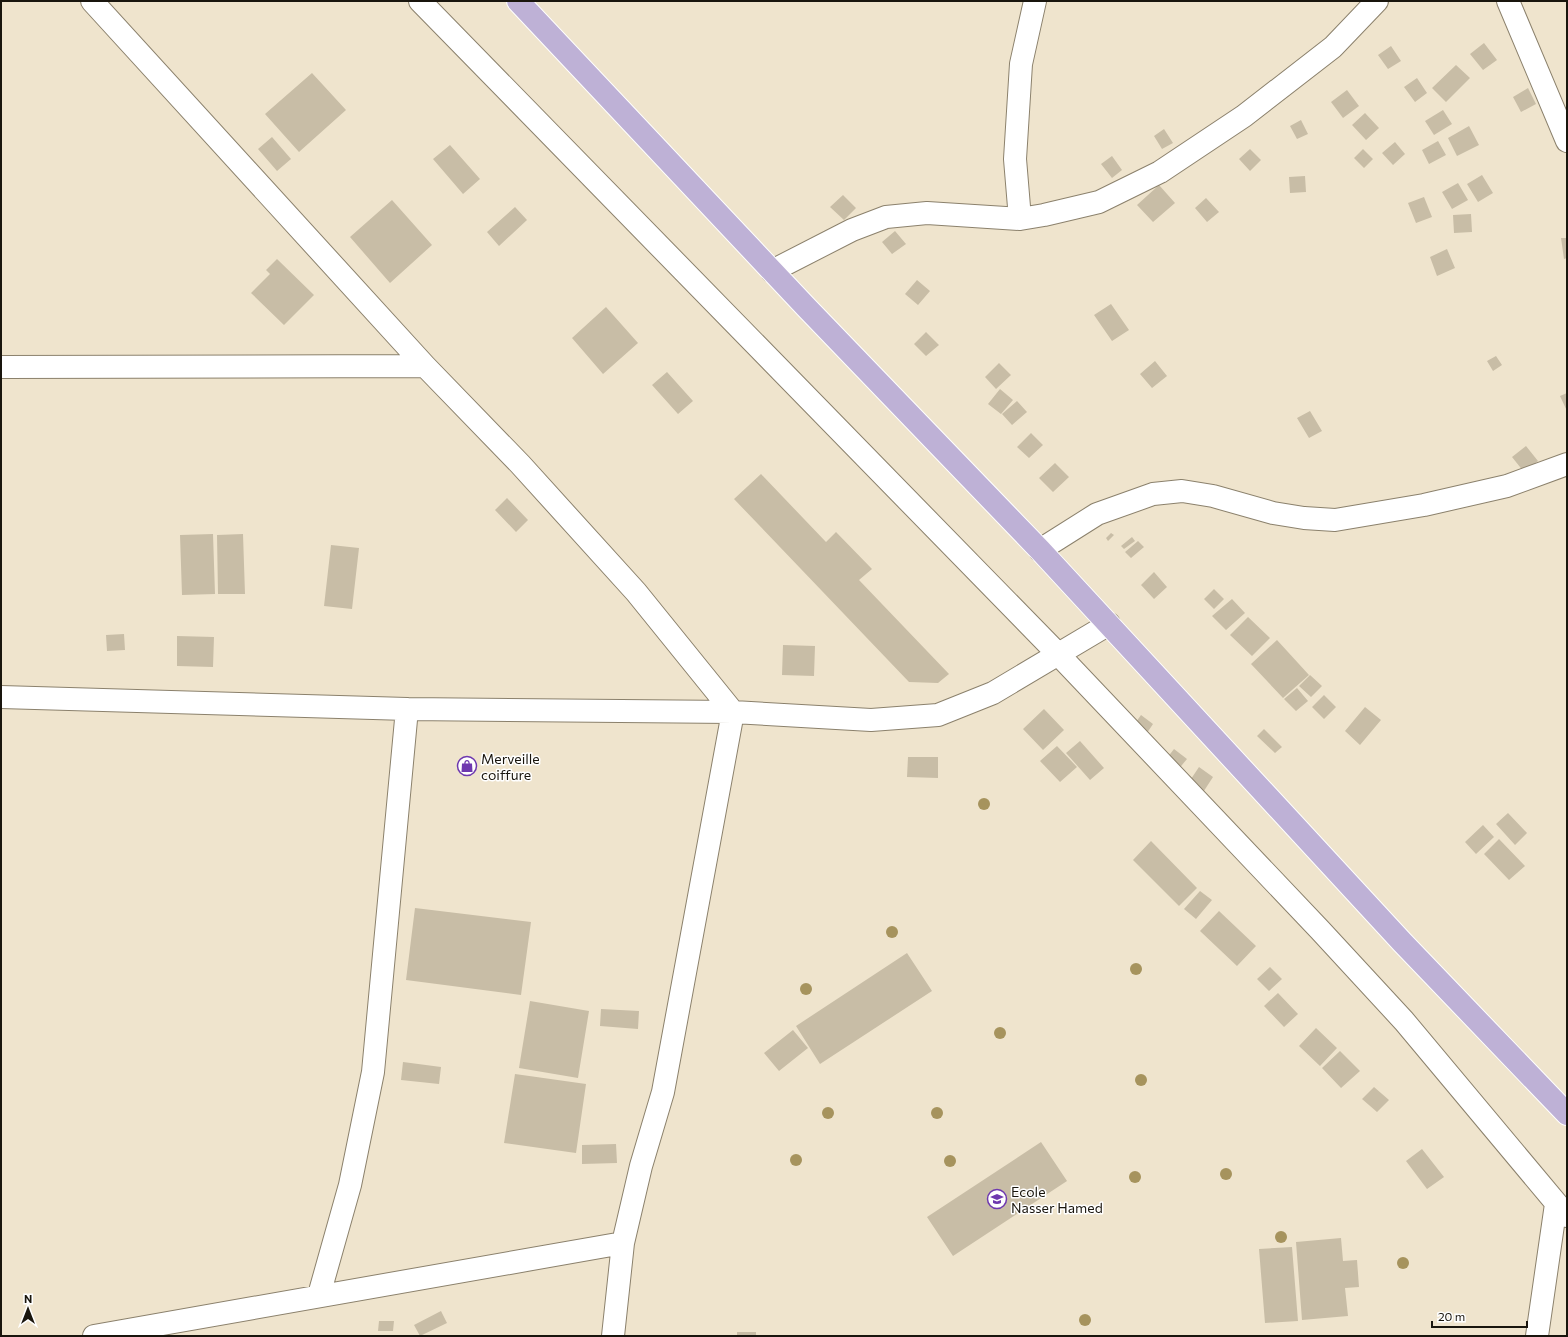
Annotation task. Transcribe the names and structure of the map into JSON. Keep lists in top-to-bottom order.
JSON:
{
  "places": {
    "shop": ["Merveille coiffure"],
    "school or university": ["Ecole Nasser Hamed"]
  },
  "scale_bar": "20 m",
  "north": "top"
}
